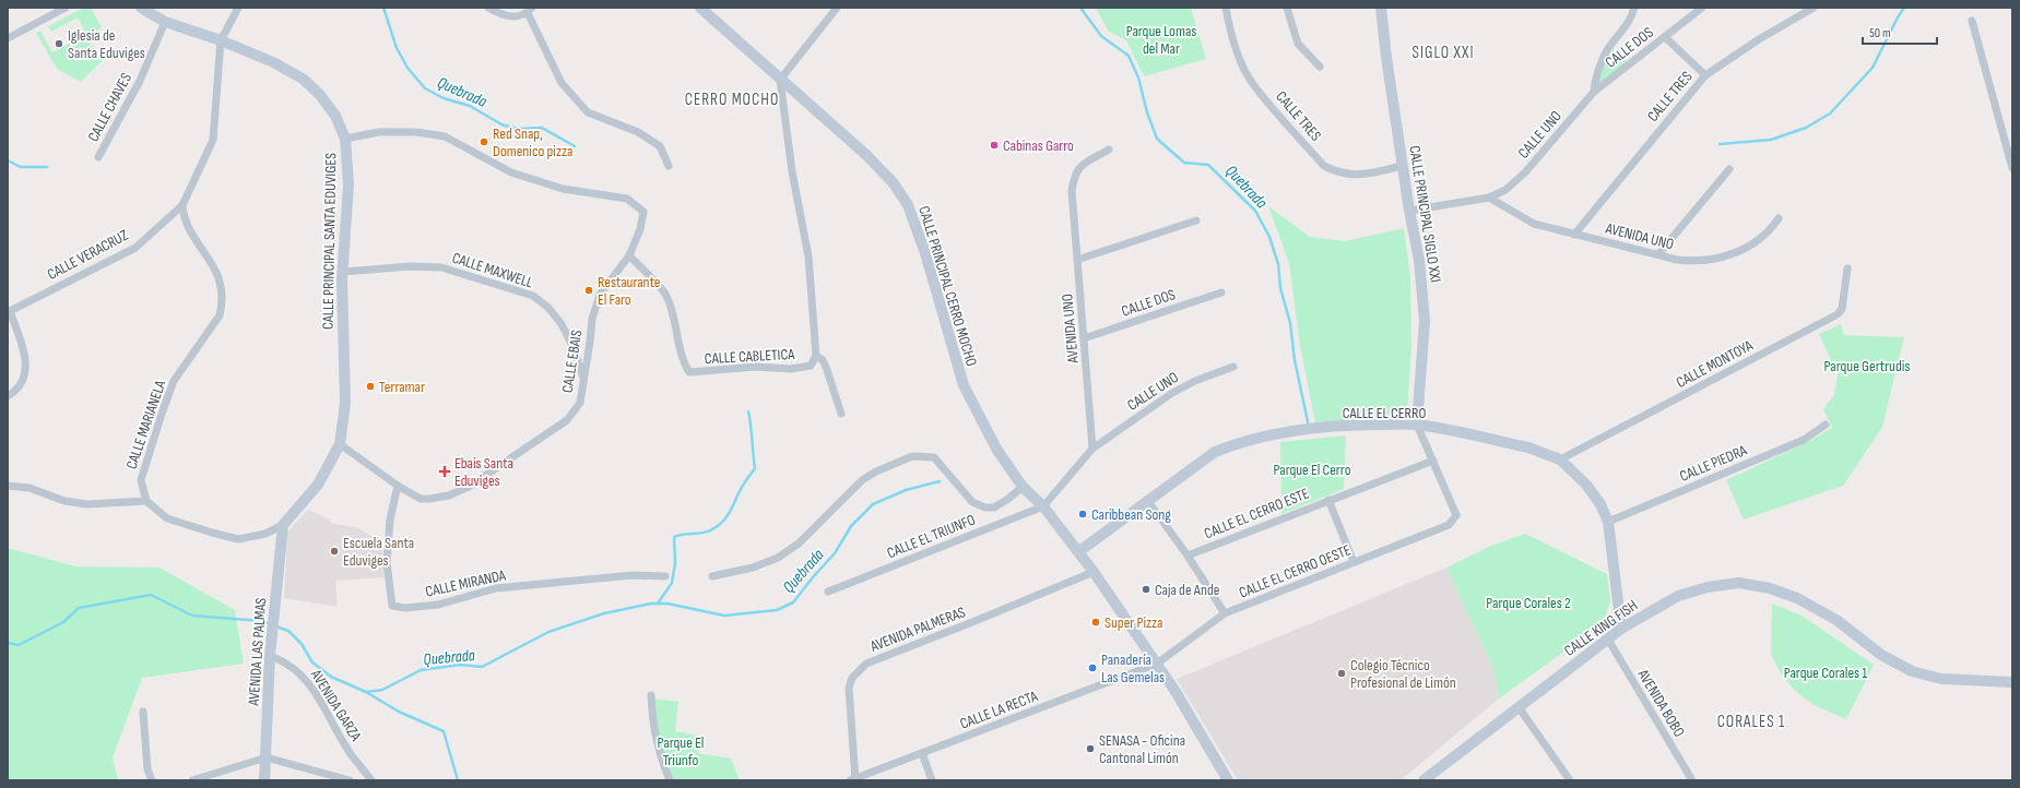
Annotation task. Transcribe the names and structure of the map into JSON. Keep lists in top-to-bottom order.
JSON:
{
  "streets": {
    "street": [
      "CALLE DOS",
      "CALLE TRES",
      "CALLE CHAVES",
      "CALLE UNO",
      "CALLE PRINCIPAL SIGLO XXI",
      "AVENIDA UNO",
      "CALLE PRINCIPAL SANTA EDUVIGES",
      "CALLE VERACRUZ",
      "CALLE MAXWELL",
      "CALLE PRINCIPAL CERRO MOCHO",
      "CALLE CABLETICA",
      "CALLE EBAIS",
      "CALLE MONTOYA",
      "CALLE EL CERRO",
      "CALLE MARIANELA",
      "CALLE PIEDRA",
      "CALLE EL CERRO ESTE",
      "CALLE EL TRIUNFO",
      "CALLE EL CERRO OESTE",
      "CALLE MIRANDA",
      "CALLE KING FISH",
      "AVENIDA PALMERAS",
      "AVENIDA LAS PALMAS",
      "AVENIDA BOBO",
      "AVENIDA GARZA",
      "CALLE LA RECTA"
    ]
  },
  "crossings": [
    ["CALLE DOS", "CALLE UNO"],
    ["CALLE DOS", "AVENIDA UNO"],
    ["CALLE TRES", "CALLE PRINCIPAL SIGLO XXI"],
    ["CALLE TRES", "AVENIDA UNO"],
    ["CALLE CHAVES", "CALLE PRINCIPAL SANTA EDUVIGES"],
    ["CALLE UNO", "CALLE PRINCIPAL SIGLO XXI"],
    ["CALLE UNO", "AVENIDA UNO"],
    ["CALLE PRINCIPAL SIGLO XXI", "CALLE EL CERRO"],
    ["CALLE PRINCIPAL SANTA EDUVIGES", "CALLE VERACRUZ"],
    ["CALLE PRINCIPAL SANTA EDUVIGES", "CALLE MAXWELL"],
    ["CALLE PRINCIPAL SANTA EDUVIGES", "CALLE EBAIS"],
    ["CALLE PRINCIPAL SANTA EDUVIGES", "AVENIDA LAS PALMAS"],
    ["CALLE VERACRUZ", "CALLE MARIANELA"],
    ["CALLE MAXWELL", "CALLE EBAIS"],
    ["CALLE PRINCIPAL CERRO MOCHO", "CALLE CABLETICA"],
    ["CALLE PRINCIPAL CERRO MOCHO", "CALLE EL CERRO"],
    ["CALLE PRINCIPAL CERRO MOCHO", "CALLE EL TRIUNFO"],
    ["CALLE PRINCIPAL CERRO MOCHO", "CALLE EL CERRO OESTE"],
    ["CALLE PRINCIPAL CERRO MOCHO", "AVENIDA PALMERAS"],
    ["CALLE PRINCIPAL CERRO MOCHO", "CALLE LA RECTA"],
    ["CALLE CABLETICA", "CALLE EBAIS"],
    ["CALLE EBAIS", "CALLE MIRANDA"],
    ["CALLE MONTOYA", "CALLE EL CERRO"],
    ["CALLE EL CERRO", "CALLE PIEDRA"],
    ["CALLE EL CERRO", "CALLE KING FISH"],
    ["CALLE EL CERRO ESTE", "CALLE EL CERRO OESTE"],
    ["CALLE EL CERRO OESTE", "CALLE LA RECTA"],
    ["CALLE KING FISH", "AVENIDA BOBO"],
    ["AVENIDA PALMERAS", "CALLE LA RECTA"],
    ["AVENIDA LAS PALMAS", "AVENIDA GARZA"]
  ],
  "districts": ["SIGLO XXI", "CERRO MOCHO", "CORALES 1"],
  "water": ["Quebrada"],
  "parks": [
    "Parque Lomas del Mar",
    "Parque Gertrudis",
    "Parque El Cerro",
    "Parque Corales 2",
    "Parque Corales 1",
    "Parque El Triunfo"
  ],
  "places": {
    "other": [
      "Iglesia de Santa Eduviges",
      "Red Snap, Domenico pizza",
      "Cabinas Garro",
      "Restaurante El Faro",
      "Terramar",
      "Caribbean Song",
      "Escuela Santa Eduviges",
      "Caja de Ande",
      "Super Pizza",
      "Panadería Las Gemelas",
      "Colegio Técnico Profesional de Limón",
      "SENASA - Oficina Cantonal Limón"
    ],
    "health": ["Ebais Santa Eduviges"]
  },
  "scale_bar": "50 m"
}
